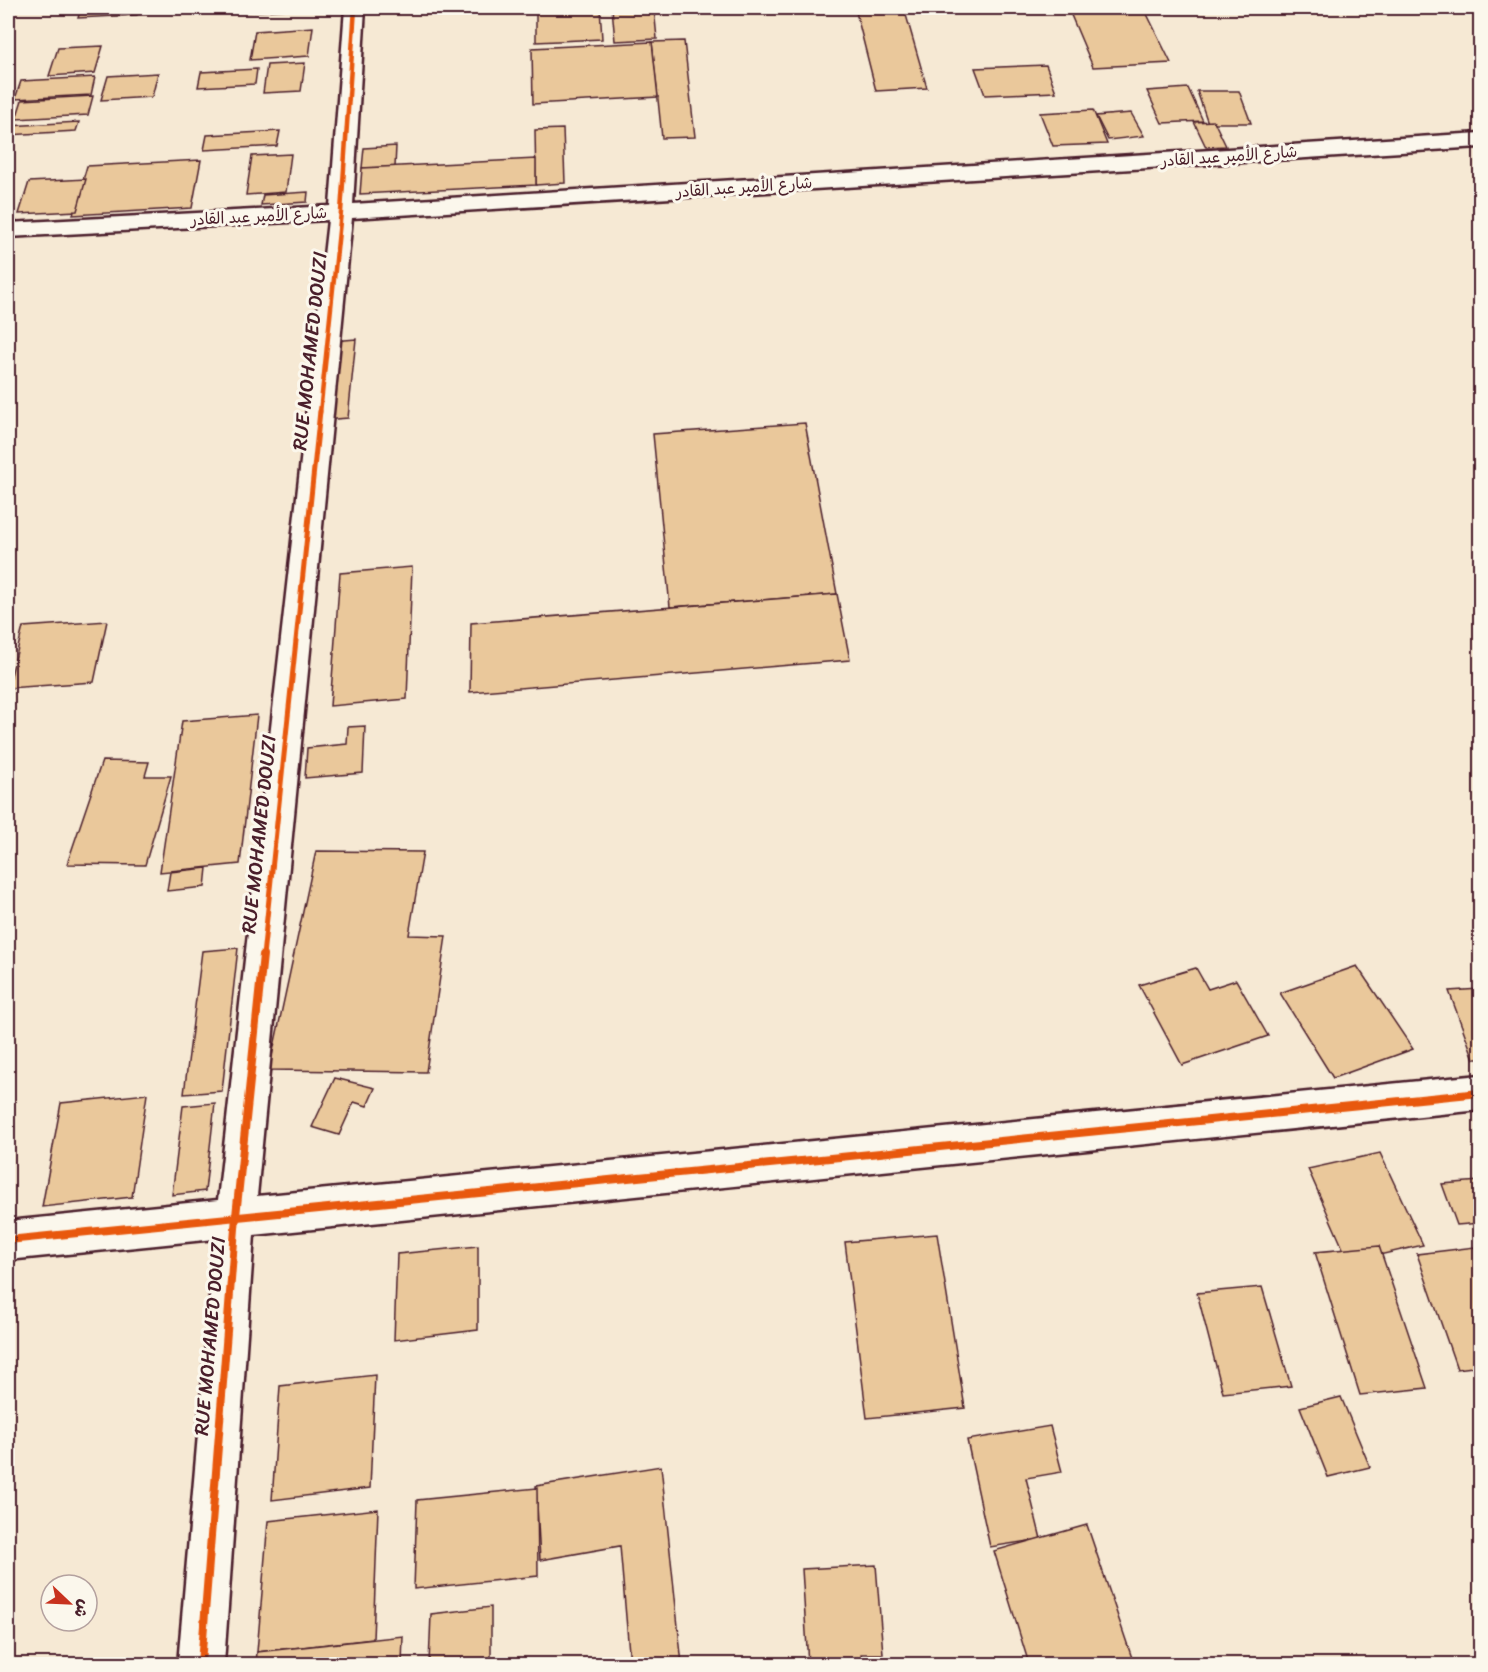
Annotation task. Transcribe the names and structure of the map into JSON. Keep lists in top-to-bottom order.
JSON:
{
  "streets": {
    "street": ["شارع الأمير عبد القادر", "RUE MOHAMED DOUZI"]
  },
  "crossings": [
    ["شارع الأمير عبد القادر", "RUE MOHAMED DOUZI"]
  ],
  "north": "bottom right"
}
